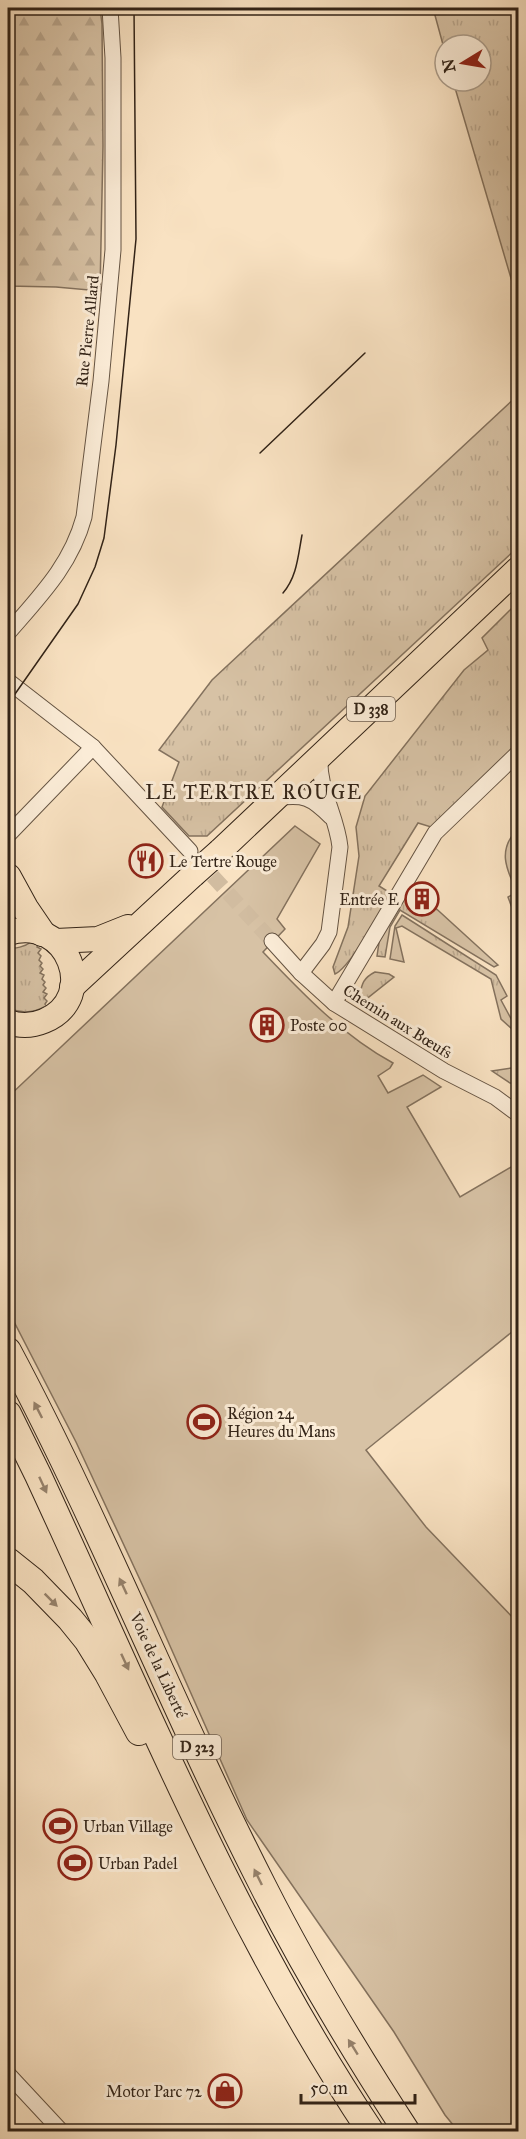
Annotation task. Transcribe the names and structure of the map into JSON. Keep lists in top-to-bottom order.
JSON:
{
  "streets": {
    "highway": ["Voie de la Liberté", "D 323"],
    "main road": ["D 338"],
    "street": ["Rue Pierre Allard", "Chemin aux Bœufs"]
  },
  "districts": ["LE TERTRE ROUGE"],
  "places": {
    "restaurant": ["Le Tertre Rouge"],
    "building": ["Entrée E", "Poste 00"],
    "sports": ["Région 24 Heures du Mans", "Urban Village", "Urban Padel"],
    "shop": ["Motor Parc 72"]
  },
  "scale_bar": "50 m",
  "north": "left"
}
